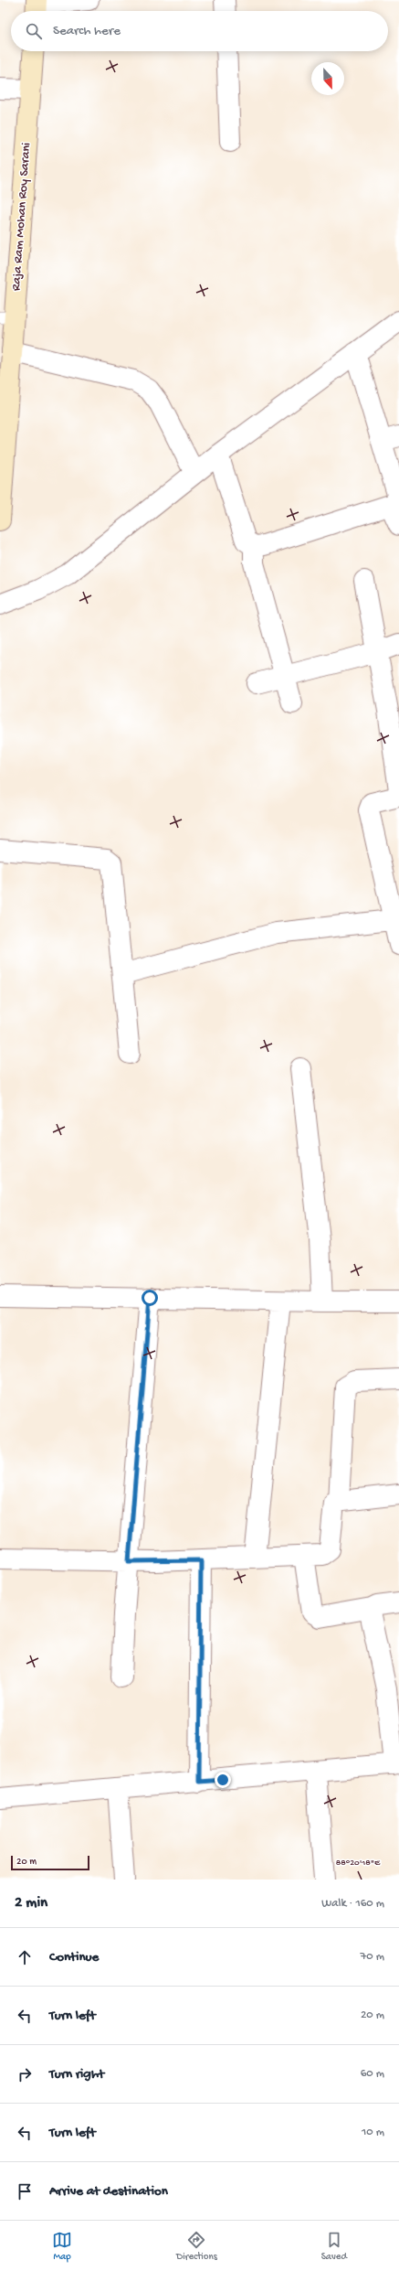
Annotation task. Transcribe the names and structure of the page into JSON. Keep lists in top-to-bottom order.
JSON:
{
  "streets": {
    "street": ["Raja Ram Mohan Roy Sarani"]
  },
  "scale_bar": "20 m",
  "north": "bottom",
  "page": {
    "search": "Search here",
    "scale": "20 m",
    "heading": ["2 min", "Walk · 160 m"],
    "list": [
      ["Continue", "70 m"],
      ["Turn left", "20 m"],
      ["Turn right", "60 m"],
      ["Turn left", "10 m"],
      "Arrive at destination"
    ],
    "nav": ["Map", "Directions", "Saved"]
  },
  "coordinates": ["88°20'18\"E"]
}
